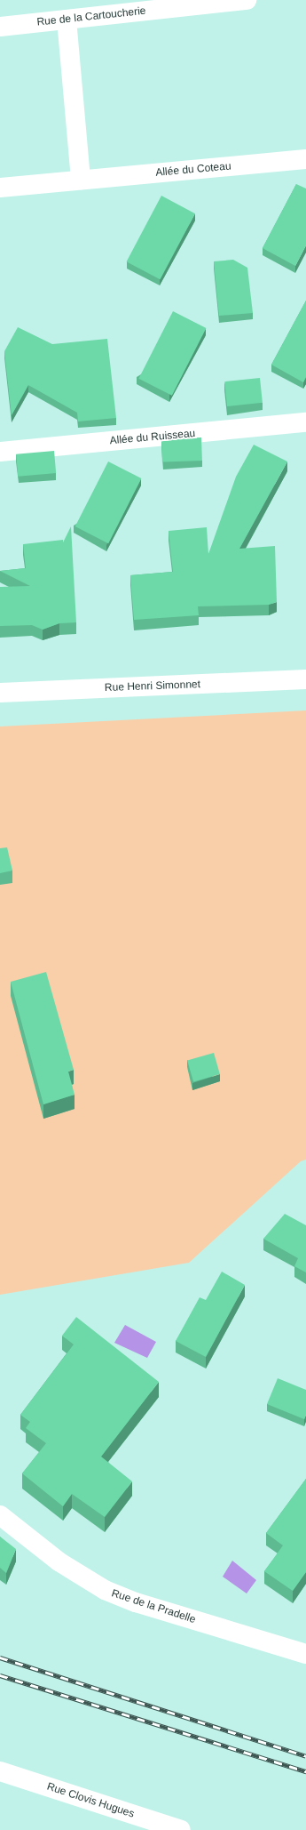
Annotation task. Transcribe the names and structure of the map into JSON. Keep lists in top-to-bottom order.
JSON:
{
  "streets": {
    "street": [
      "Rue de la Cartoucherie",
      "Allée du Coteau",
      "Allée du Ruisseau",
      "Rue Henri Simonnet",
      "Rue de la Pradelle",
      "Rue Clovis Hugues"
    ]
  }
}
